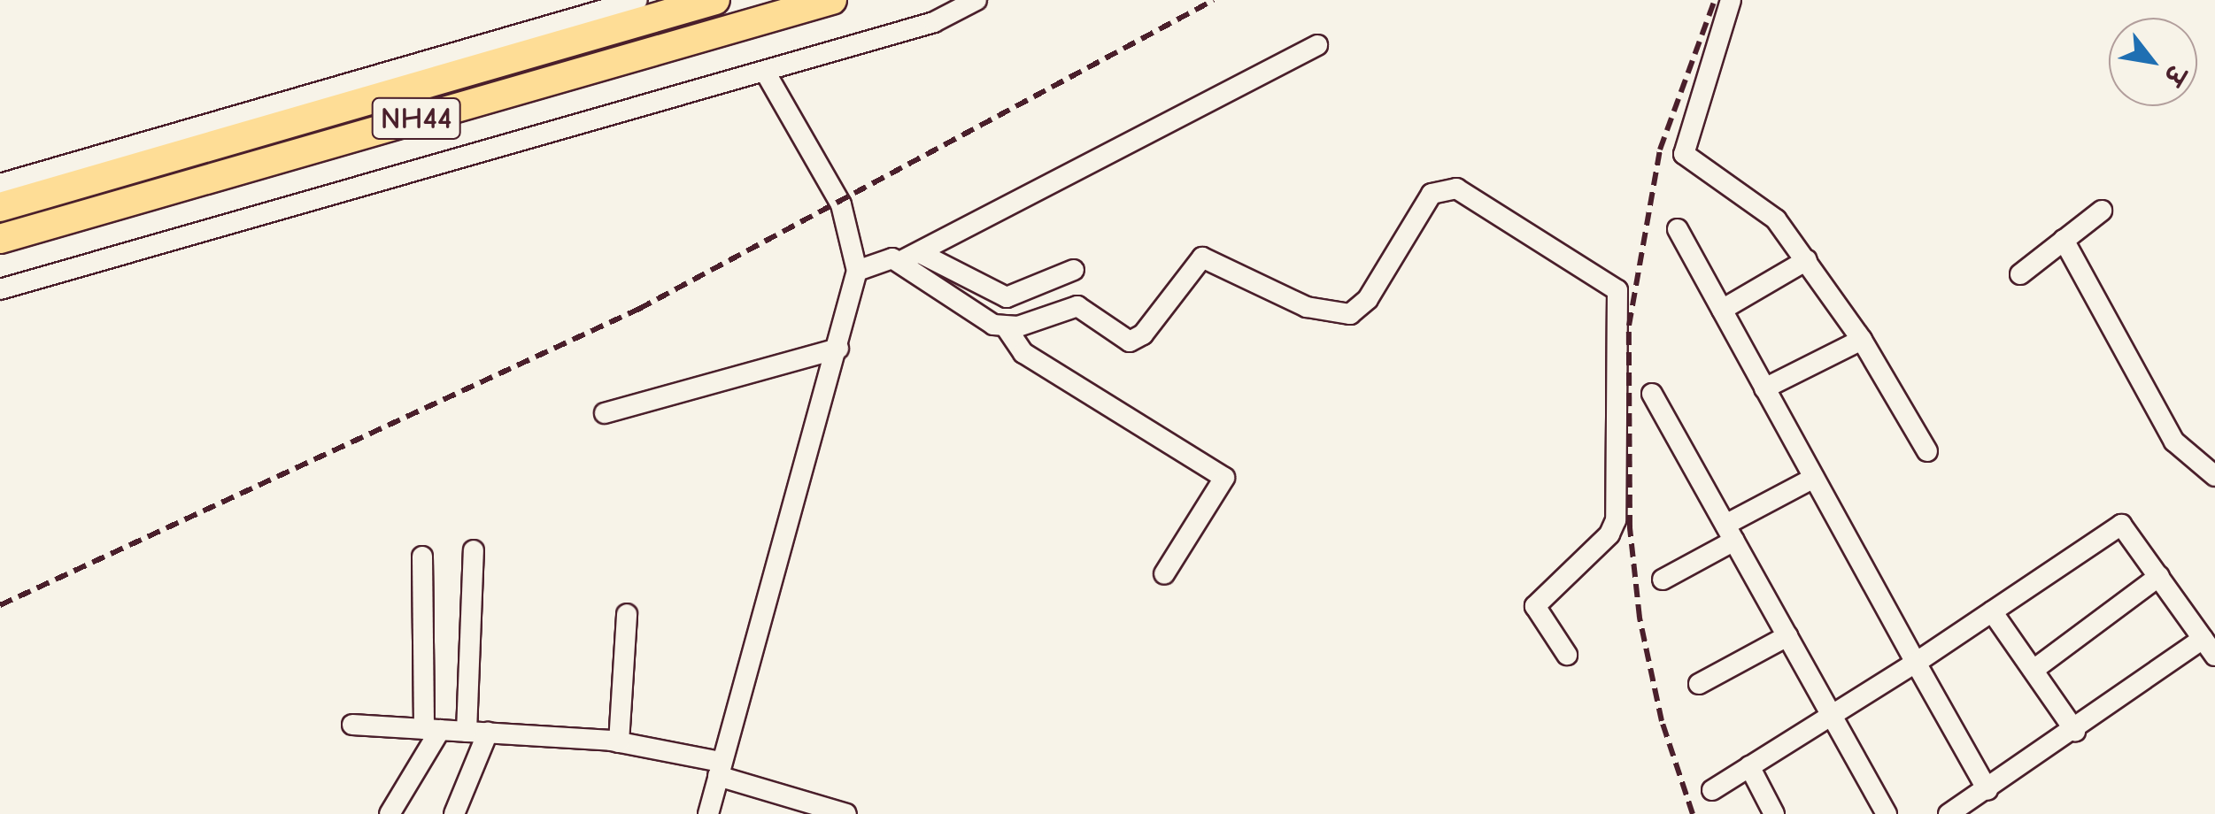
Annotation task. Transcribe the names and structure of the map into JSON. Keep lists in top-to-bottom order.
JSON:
{
  "streets": {
    "highway": ["NH44"]
  },
  "north": "bottom right"
}
